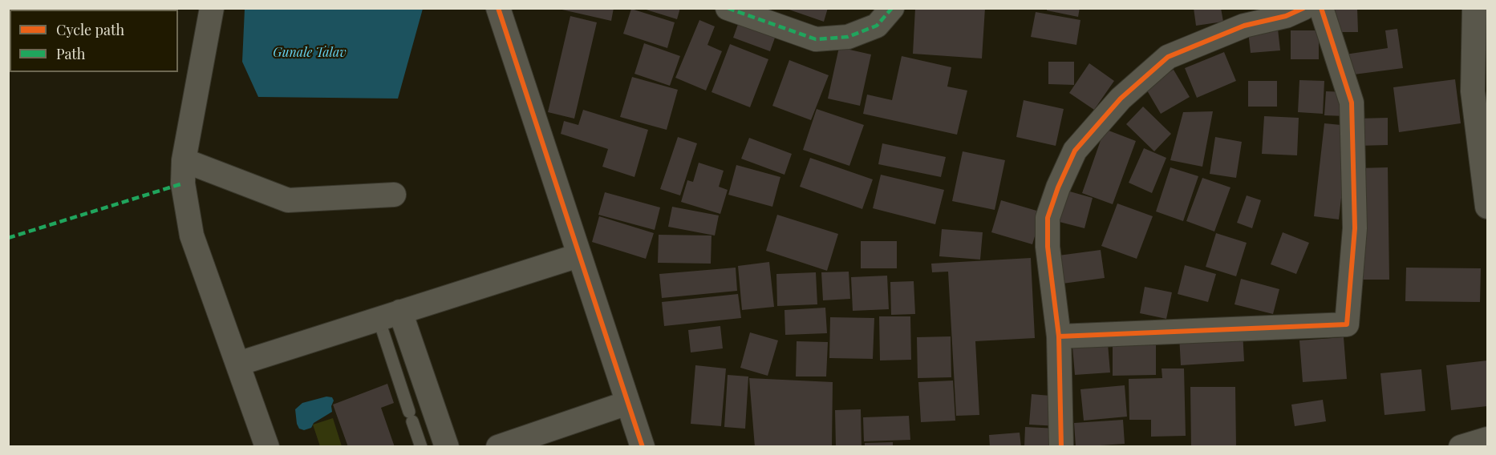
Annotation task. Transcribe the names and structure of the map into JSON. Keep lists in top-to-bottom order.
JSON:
{
  "water": ["Gunale Talav"],
  "legend": ["Cycle path", "Path"]
}
